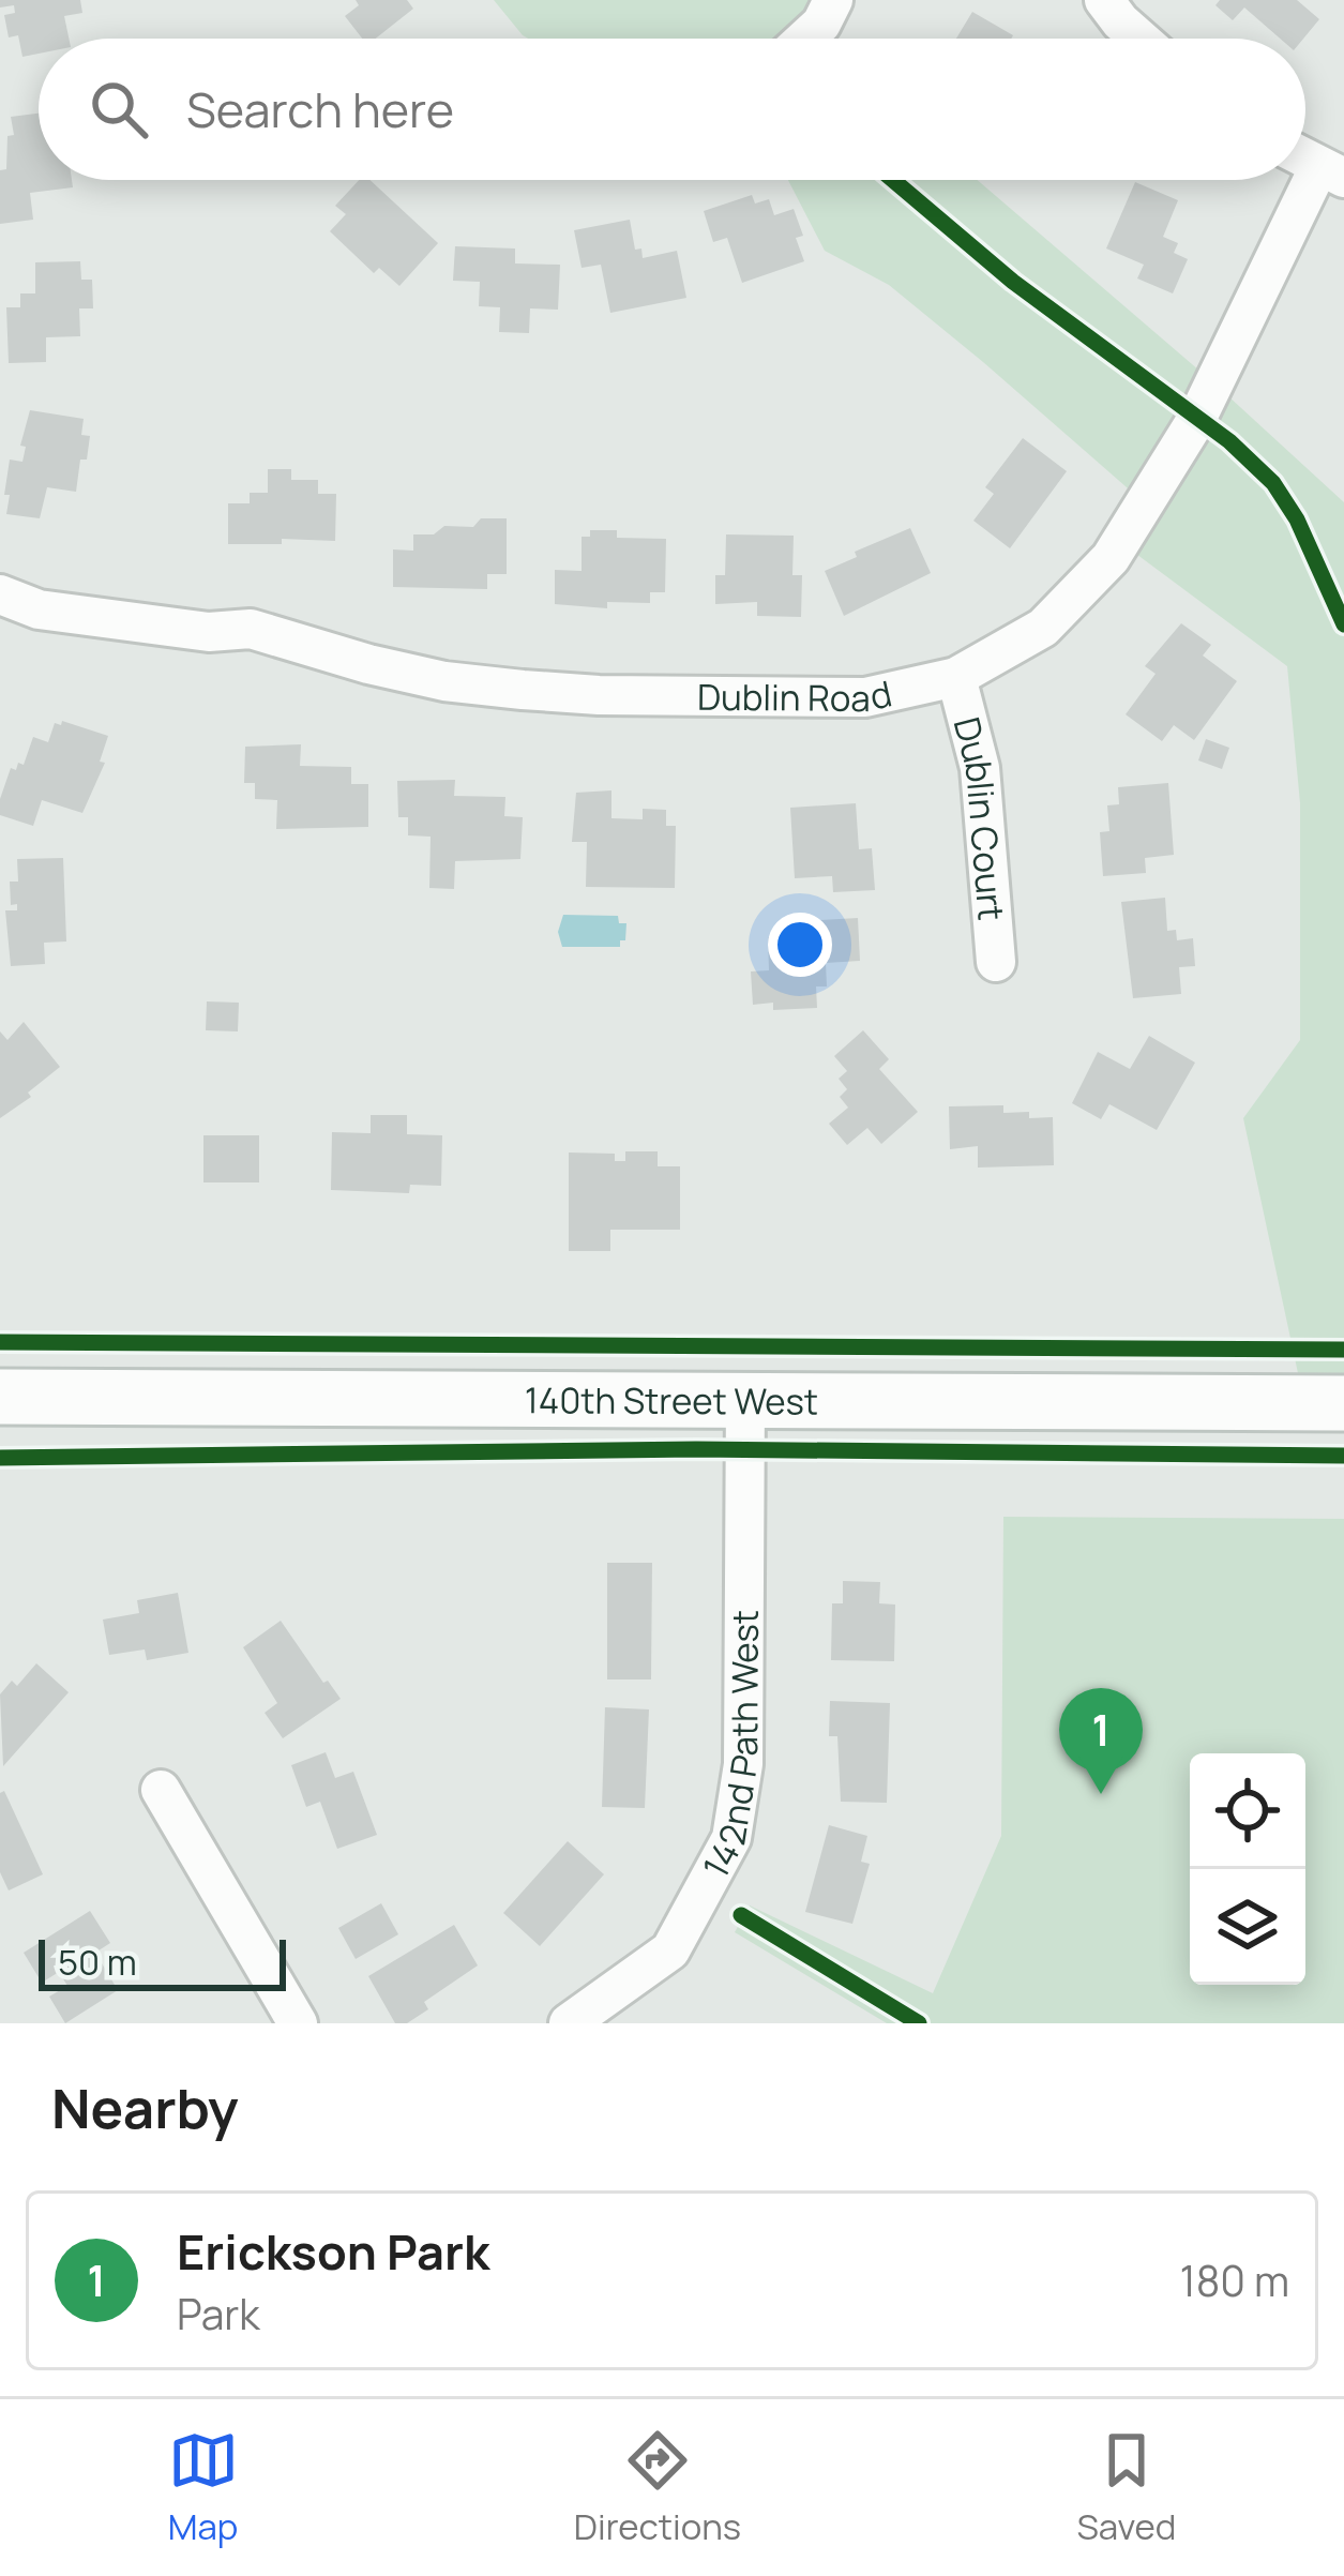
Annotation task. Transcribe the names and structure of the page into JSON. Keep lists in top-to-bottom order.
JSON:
{
  "streets": {
    "street": [
      "Dublin Road",
      "Dublin Court",
      "140th Street West",
      "142nd Path West"
    ]
  },
  "crossings": [
    ["Dublin Road", "Dublin Court"],
    ["140th Street West", "142nd Path West"]
  ],
  "scale_bar": "50 m",
  "page": {
    "search": "Search here",
    "pins": "1",
    "scale": "50 m",
    "heading": "Nearby",
    "list": [
      {
        "mark": "1",
        "name": "Erickson Park",
        "note": "Park",
        "value": "180 m"
      }
    ],
    "nav": ["Map", "Directions", "Saved"]
  }
}
